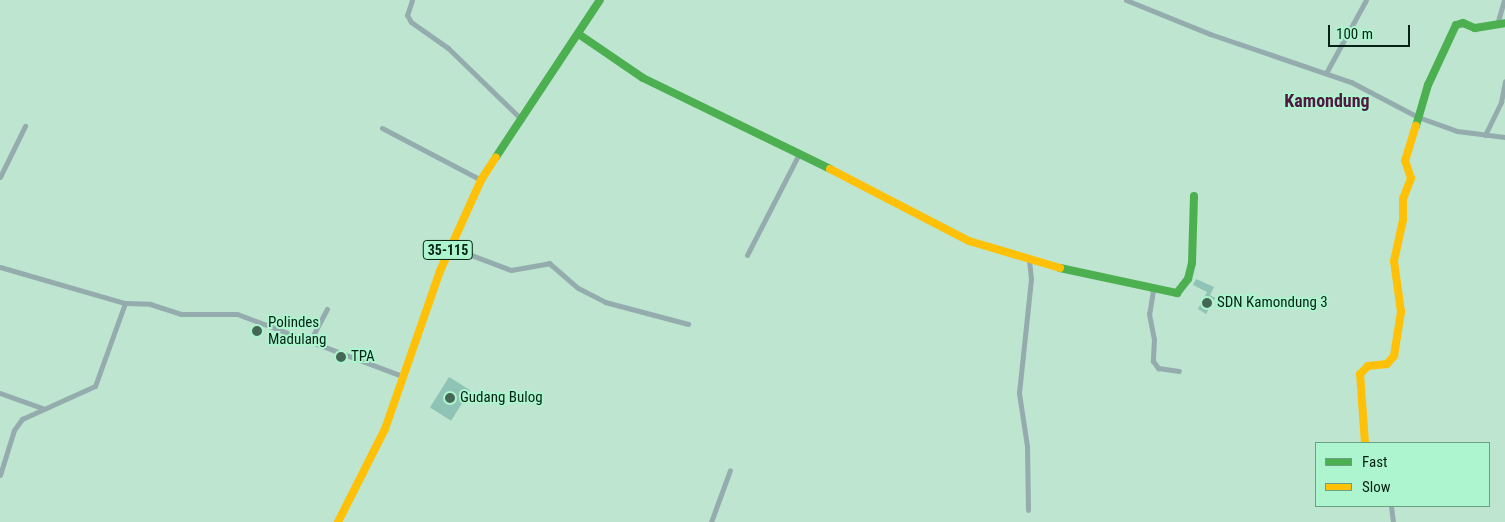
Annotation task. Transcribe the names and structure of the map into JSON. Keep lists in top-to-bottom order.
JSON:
{
  "streets": {
    "street": ["35-115"]
  },
  "districts": ["Kamondung"],
  "places": [
    "SDN Kamondung 3",
    "Polindes Madulang",
    "TPA",
    "Gudang Bulog"
  ],
  "legend": ["Fast", "Slow"],
  "scale_bar": "100 m"
}
